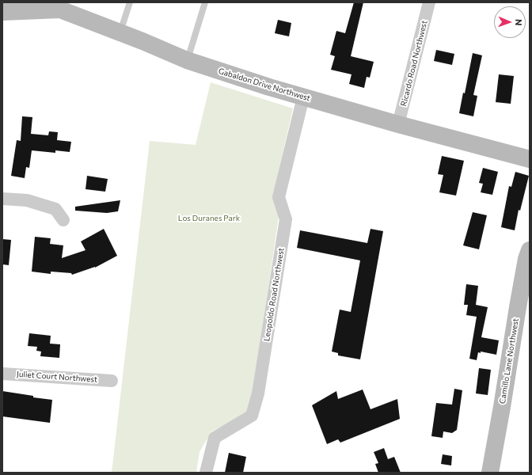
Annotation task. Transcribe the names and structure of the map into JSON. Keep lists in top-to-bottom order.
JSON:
{
  "streets": {
    "street": [
      "Ricardo Road Northwest",
      "Gabaldon Drive Northwest",
      "Leopoldo Road Northwest",
      "Camillo Lane Northwest",
      "Juliet Court Northwest"
    ]
  },
  "crossings": [
    ["Ricardo Road Northwest", "Gabaldon Drive Northwest"],
    ["Gabaldon Drive Northwest", "Leopoldo Road Northwest"]
  ],
  "parks": ["Los Duranes Park"],
  "north": "right"
}
